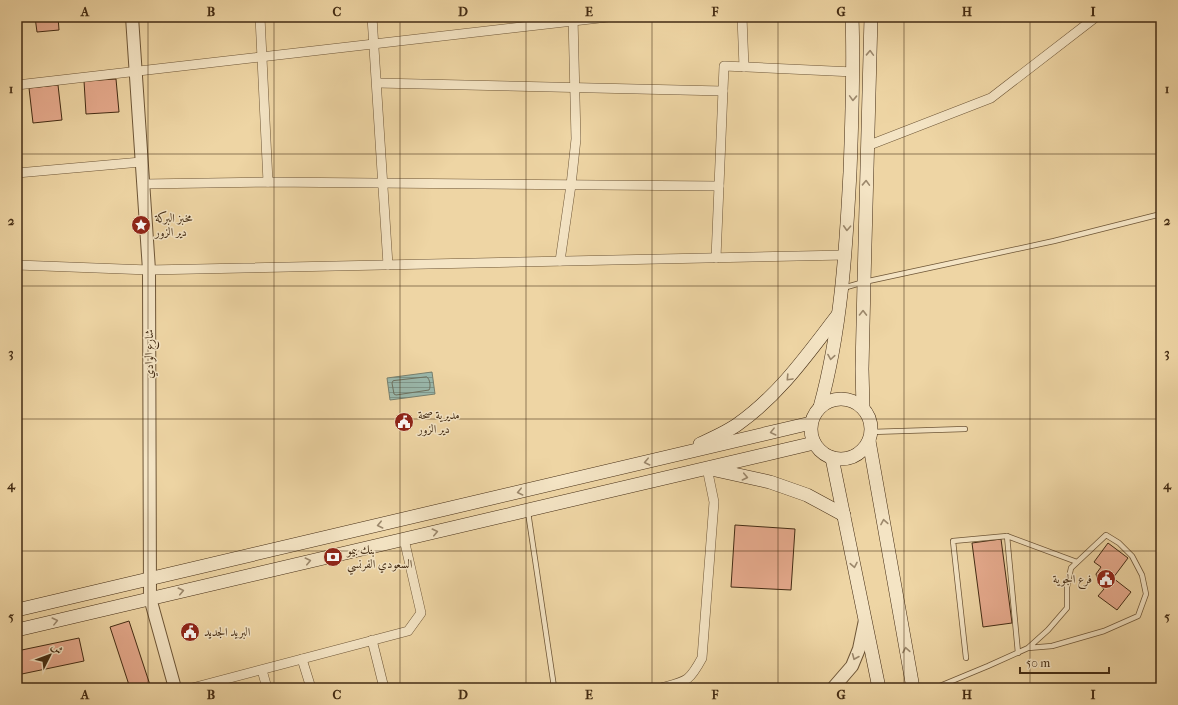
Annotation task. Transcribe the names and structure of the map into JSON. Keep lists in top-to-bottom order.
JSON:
{
  "streets": {
    "street": ["شارع الوادي"]
  },
  "places": {
    "place": ["مخبز البركة دير الزور"],
    "public building": ["مديرية صحة دير الزور", "فرع الجوية", "البريد الجديد"],
    "bank": ["بنك بيمو السعودي الفرنسي"]
  },
  "scale_bar": "50 m",
  "north": "top right",
  "grid": {
    "columns": [
      "A",
      "B",
      "C",
      "D",
      "E",
      "F",
      "G",
      "H",
      "I"
    ],
    "rows": [
      "1",
      "2",
      "3",
      "4",
      "5"
    ]
  }
}
